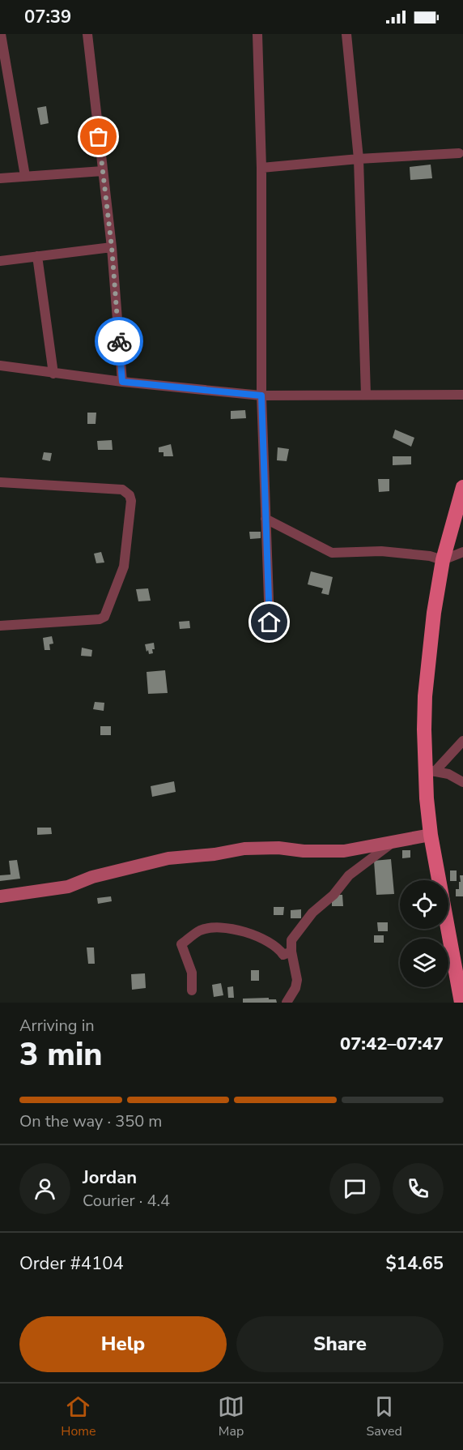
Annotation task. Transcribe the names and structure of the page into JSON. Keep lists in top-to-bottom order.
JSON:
{
  "page": {
    "status": "07:39",
    "heading": ["3 min", "Arriving in", "07:42–07:47"],
    "panel": [
      "Jordan",
      "Courier · 4.4",
      "Order #4104",
      "$14.65"
    ],
    "bar": "On the way · 350 m",
    "buttons": ["Help", "Share"],
    "tabs": ["Home", "Map", "Saved"]
  }
}
